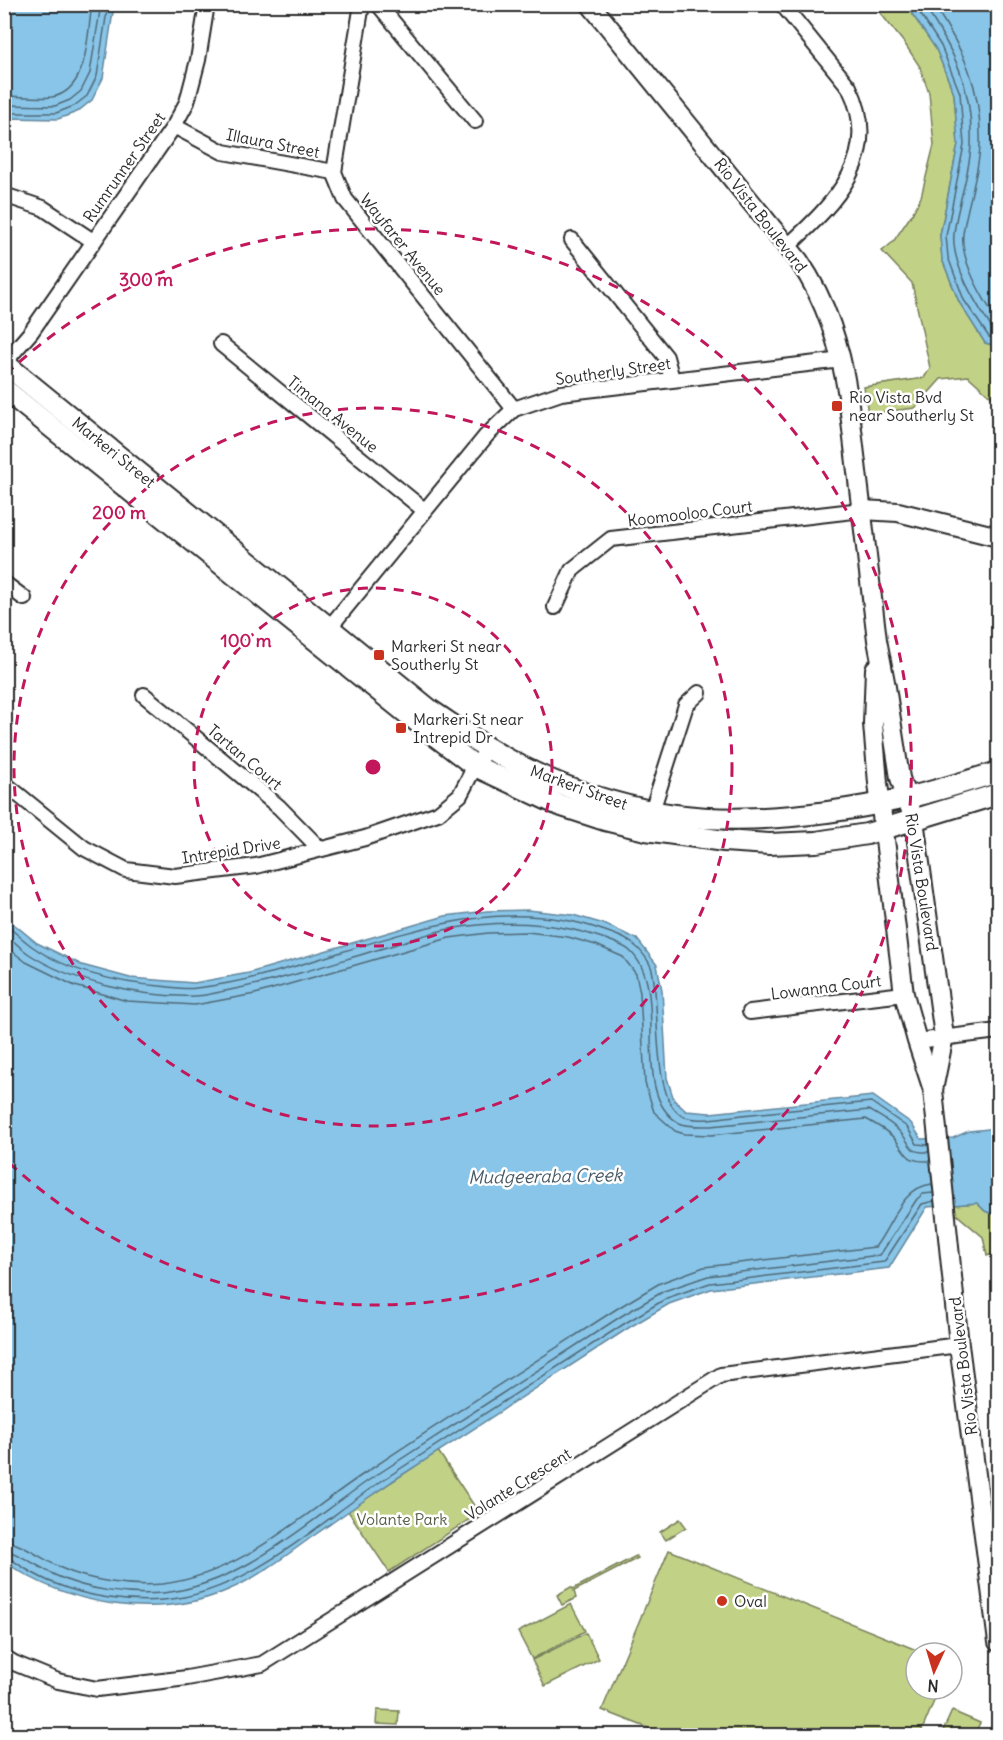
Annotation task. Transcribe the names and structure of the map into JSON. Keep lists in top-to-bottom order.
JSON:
{
  "streets": {
    "main road": ["Markeri Street"],
    "street": [
      "Illaura Street",
      "Rumrunner Street",
      "Rio Vista Boulevard",
      "Wayfarer Avenue",
      "Southerly Street",
      "Timana Avenue",
      "Koomooloo Court",
      "Tartan Court",
      "Intrepid Drive",
      "Lowanna Court",
      "Volante Crescent"
    ]
  },
  "crossings": [
    ["Illaura Street", "Rumrunner Street"],
    ["Illaura Street", "Wayfarer Avenue"],
    ["Rumrunner Street", "Markeri Street"],
    ["Rio Vista Boulevard", "Southerly Street"],
    ["Rio Vista Boulevard", "Markeri Street"],
    ["Rio Vista Boulevard", "Koomooloo Court"],
    ["Rio Vista Boulevard", "Lowanna Court"],
    ["Rio Vista Boulevard", "Volante Crescent"],
    ["Wayfarer Avenue", "Southerly Street"],
    ["Southerly Street", "Timana Avenue"],
    ["Southerly Street", "Markeri Street"],
    ["Markeri Street", "Intrepid Drive"],
    ["Tartan Court", "Intrepid Drive"]
  ],
  "water": ["Mudgeeraba Creek"],
  "parks": ["Volante Park"],
  "places": {
    "transit": ["Rio Vista Bvd near Southerly St", "Markeri St near Southerly St", "Markeri St near Intrepid Dr"],
    "other": ["Oval"]
  },
  "north": "bottom",
  "rings": ["300 m", "200 m", "100 m"]
}
